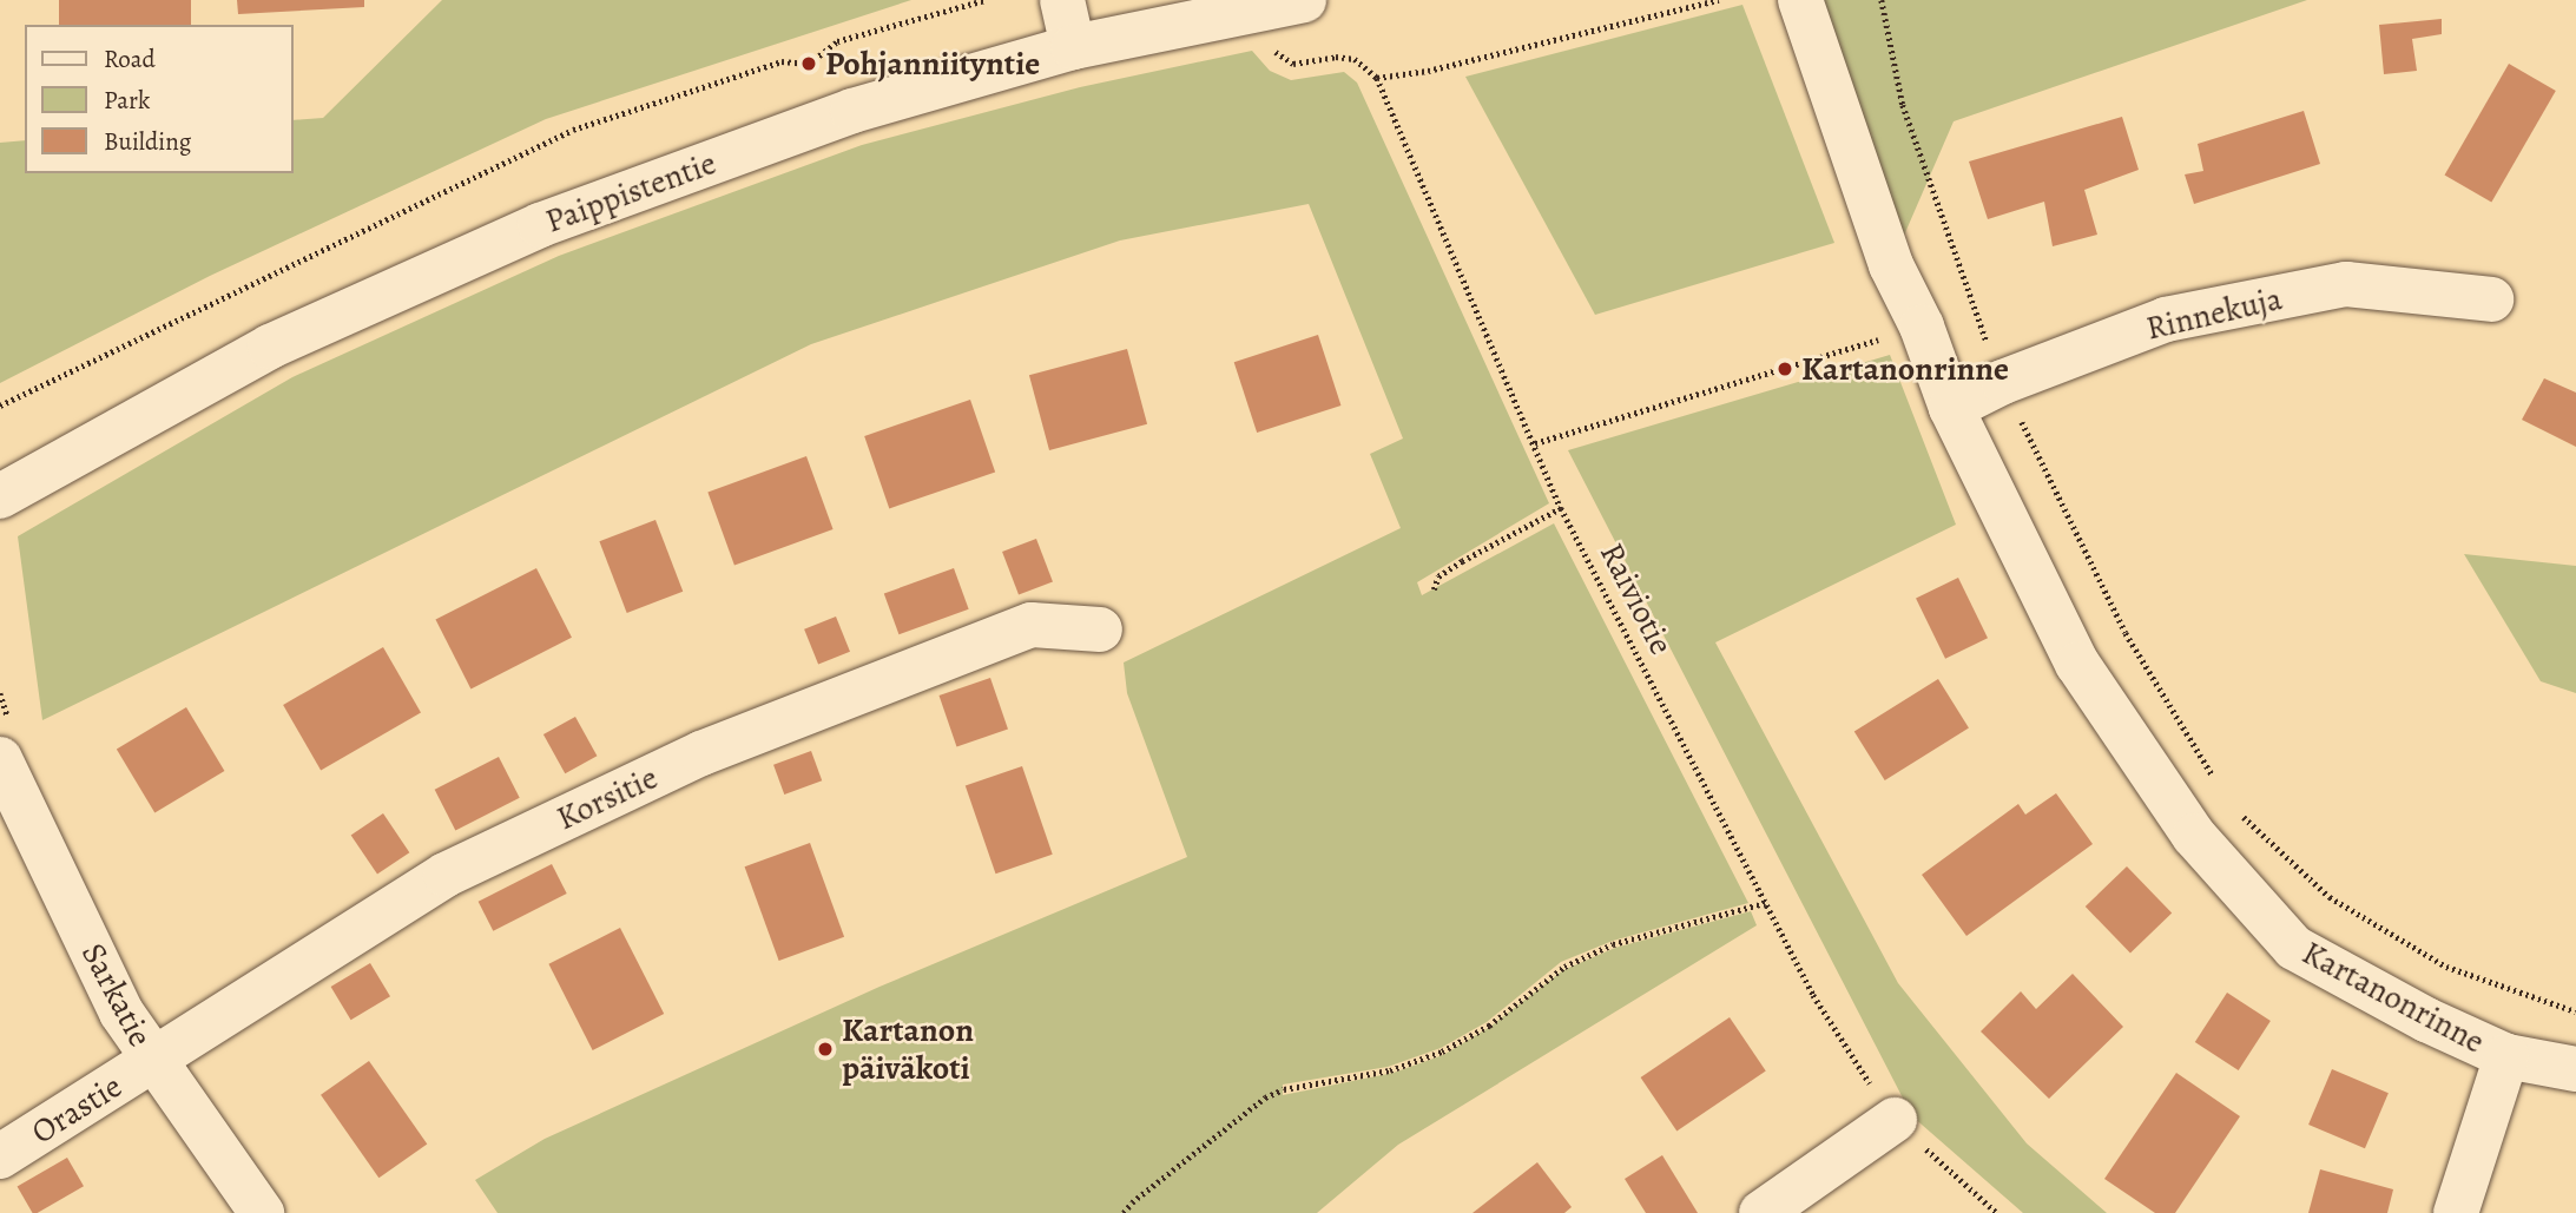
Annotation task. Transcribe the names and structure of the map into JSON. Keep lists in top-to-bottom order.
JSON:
{
  "streets": {
    "street": [
      "Paippistentie",
      "Rinnekuja",
      "Korsitie",
      "Sarkatie",
      "Kartanonrinne",
      "Orastie"
    ],
    "path": ["Raiviotie"]
  },
  "crossings": [
    ["Rinnekuja", "Kartanonrinne"],
    ["Korsitie", "Sarkatie"],
    ["Korsitie", "Orastie"],
    ["Sarkatie", "Orastie"]
  ],
  "places": ["Pohjanniityntie", "Kartanonrinne", "Kartanon päiväkoti"],
  "legend": ["Road", "Park", "Building"]
}
